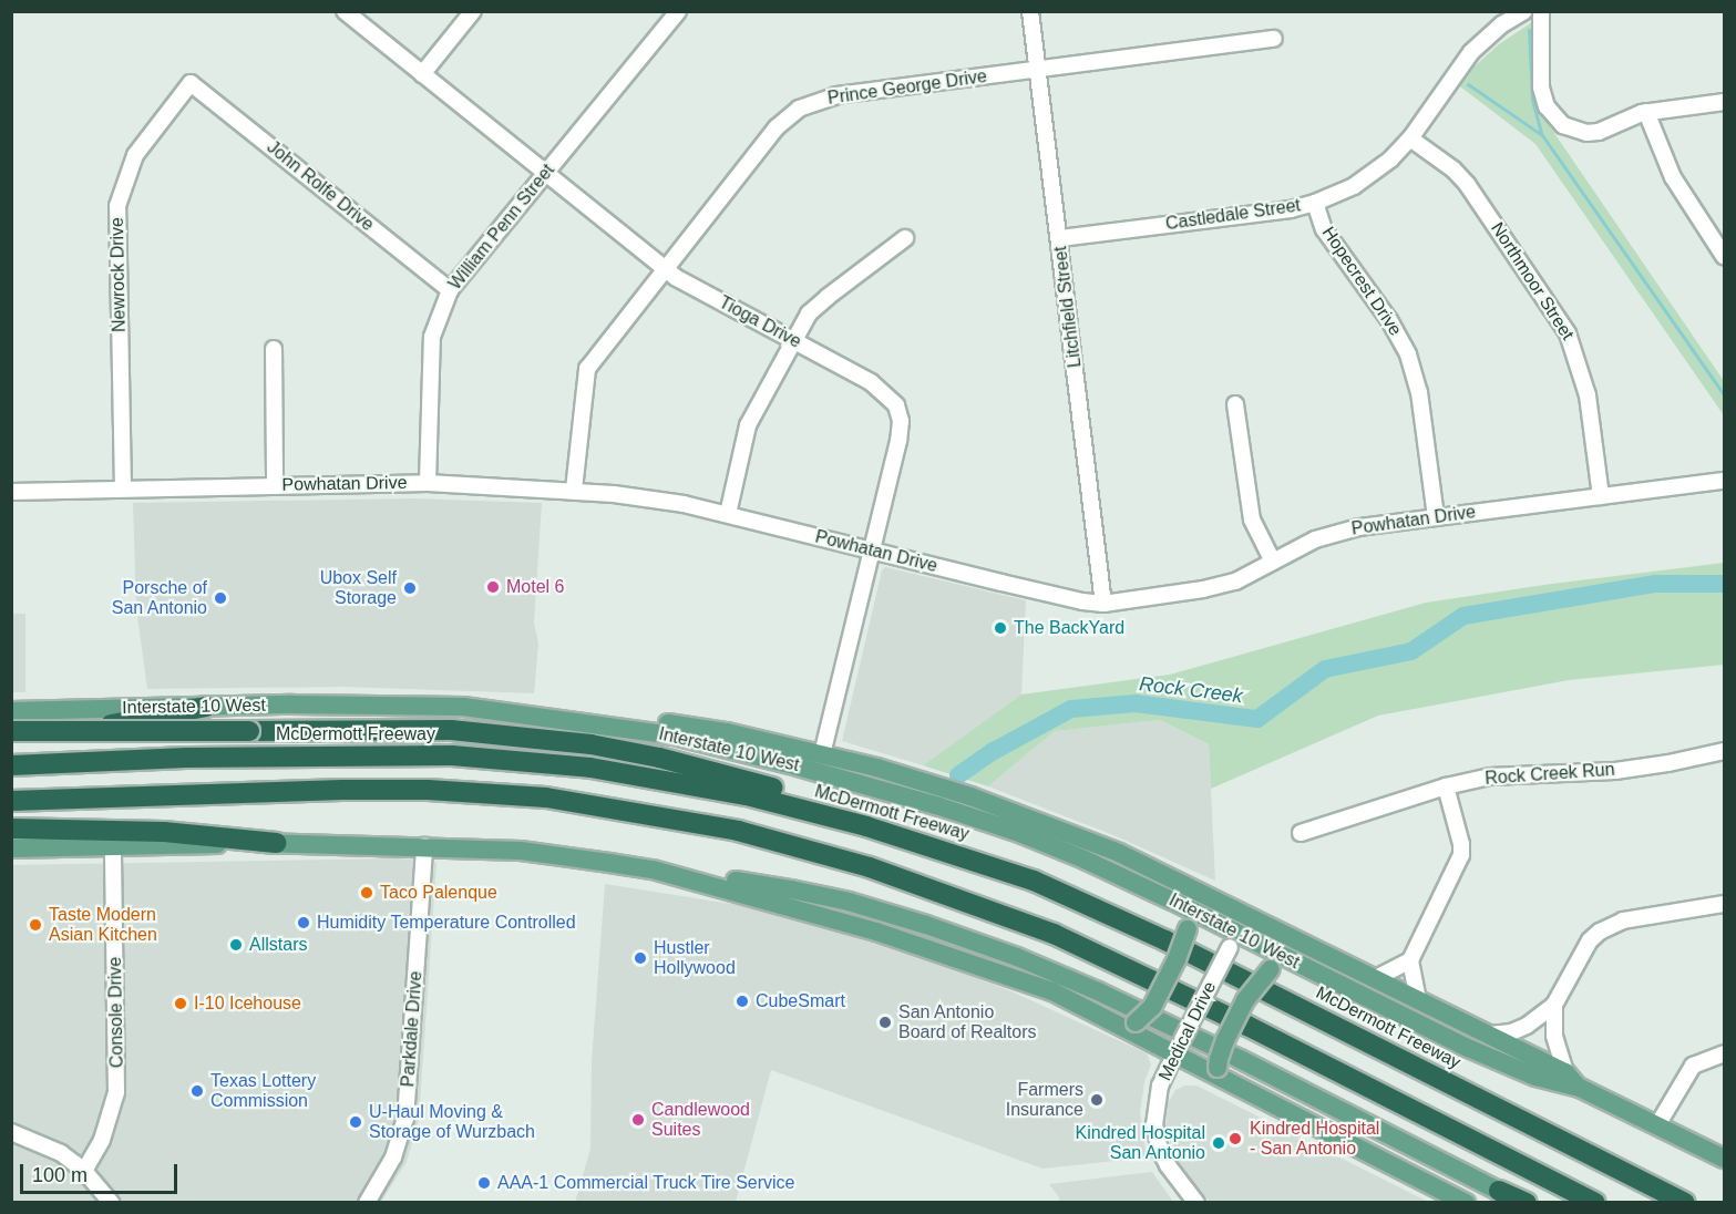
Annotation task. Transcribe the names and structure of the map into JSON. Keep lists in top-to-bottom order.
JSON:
{
  "streets": {
    "highway": ["McDermott Freeway"],
    "main road": ["Interstate 10 West"],
    "street": [
      "Prince George Drive",
      "John Rolfe Drive",
      "Castledale Street",
      "William Penn Street",
      "Newrock Drive",
      "Hopecrest Drive",
      "Northmoor Street",
      "Litchfield Street",
      "Tioga Drive",
      "Powhatan Drive",
      "Rock Creek Run",
      "Console Drive",
      "Parkdale Drive",
      "Medical Drive"
    ]
  },
  "crossings": [
    ["Prince George Drive", "Litchfield Street"],
    ["Prince George Drive", "Tioga Drive"],
    ["Prince George Drive", "Powhatan Drive"],
    ["John Rolfe Drive", "William Penn Street"],
    ["John Rolfe Drive", "Newrock Drive"],
    ["Castledale Street", "Hopecrest Drive"],
    ["Castledale Street", "Northmoor Street"],
    ["Castledale Street", "Litchfield Street"],
    ["William Penn Street", "Tioga Drive"],
    ["William Penn Street", "Powhatan Drive"],
    ["Newrock Drive", "Powhatan Drive"],
    ["Hopecrest Drive", "Powhatan Drive"],
    ["Northmoor Street", "Powhatan Drive"],
    ["Litchfield Street", "Powhatan Drive"],
    ["Tioga Drive", "Powhatan Drive"],
    ["Interstate 10 West", "Medical Drive"]
  ],
  "water": ["Rock Creek"],
  "places": [
    "Motel 6",
    "Ubox Self Storage",
    "Porsche of San Antonio",
    "The BackYard",
    "Taco Palenque",
    "Humidity Temperature Controlled",
    "Taste Modern Asian Kitchen",
    "Allstars",
    "Hustler Hollywood",
    "CubeSmart",
    "I-10 Icehouse",
    "San Antonio Board of Realtors",
    "Texas Lottery Commission",
    "Farmers Insurance",
    "Candlewood Suites",
    "U-Haul Moving & Storage of Wurzbach",
    "Kindred Hospital - San Antonio",
    "Kindred Hospital San Antonio",
    "AAA-1 Commercial Truck Tire Service"
  ],
  "scale_bar": "100 m"
}
